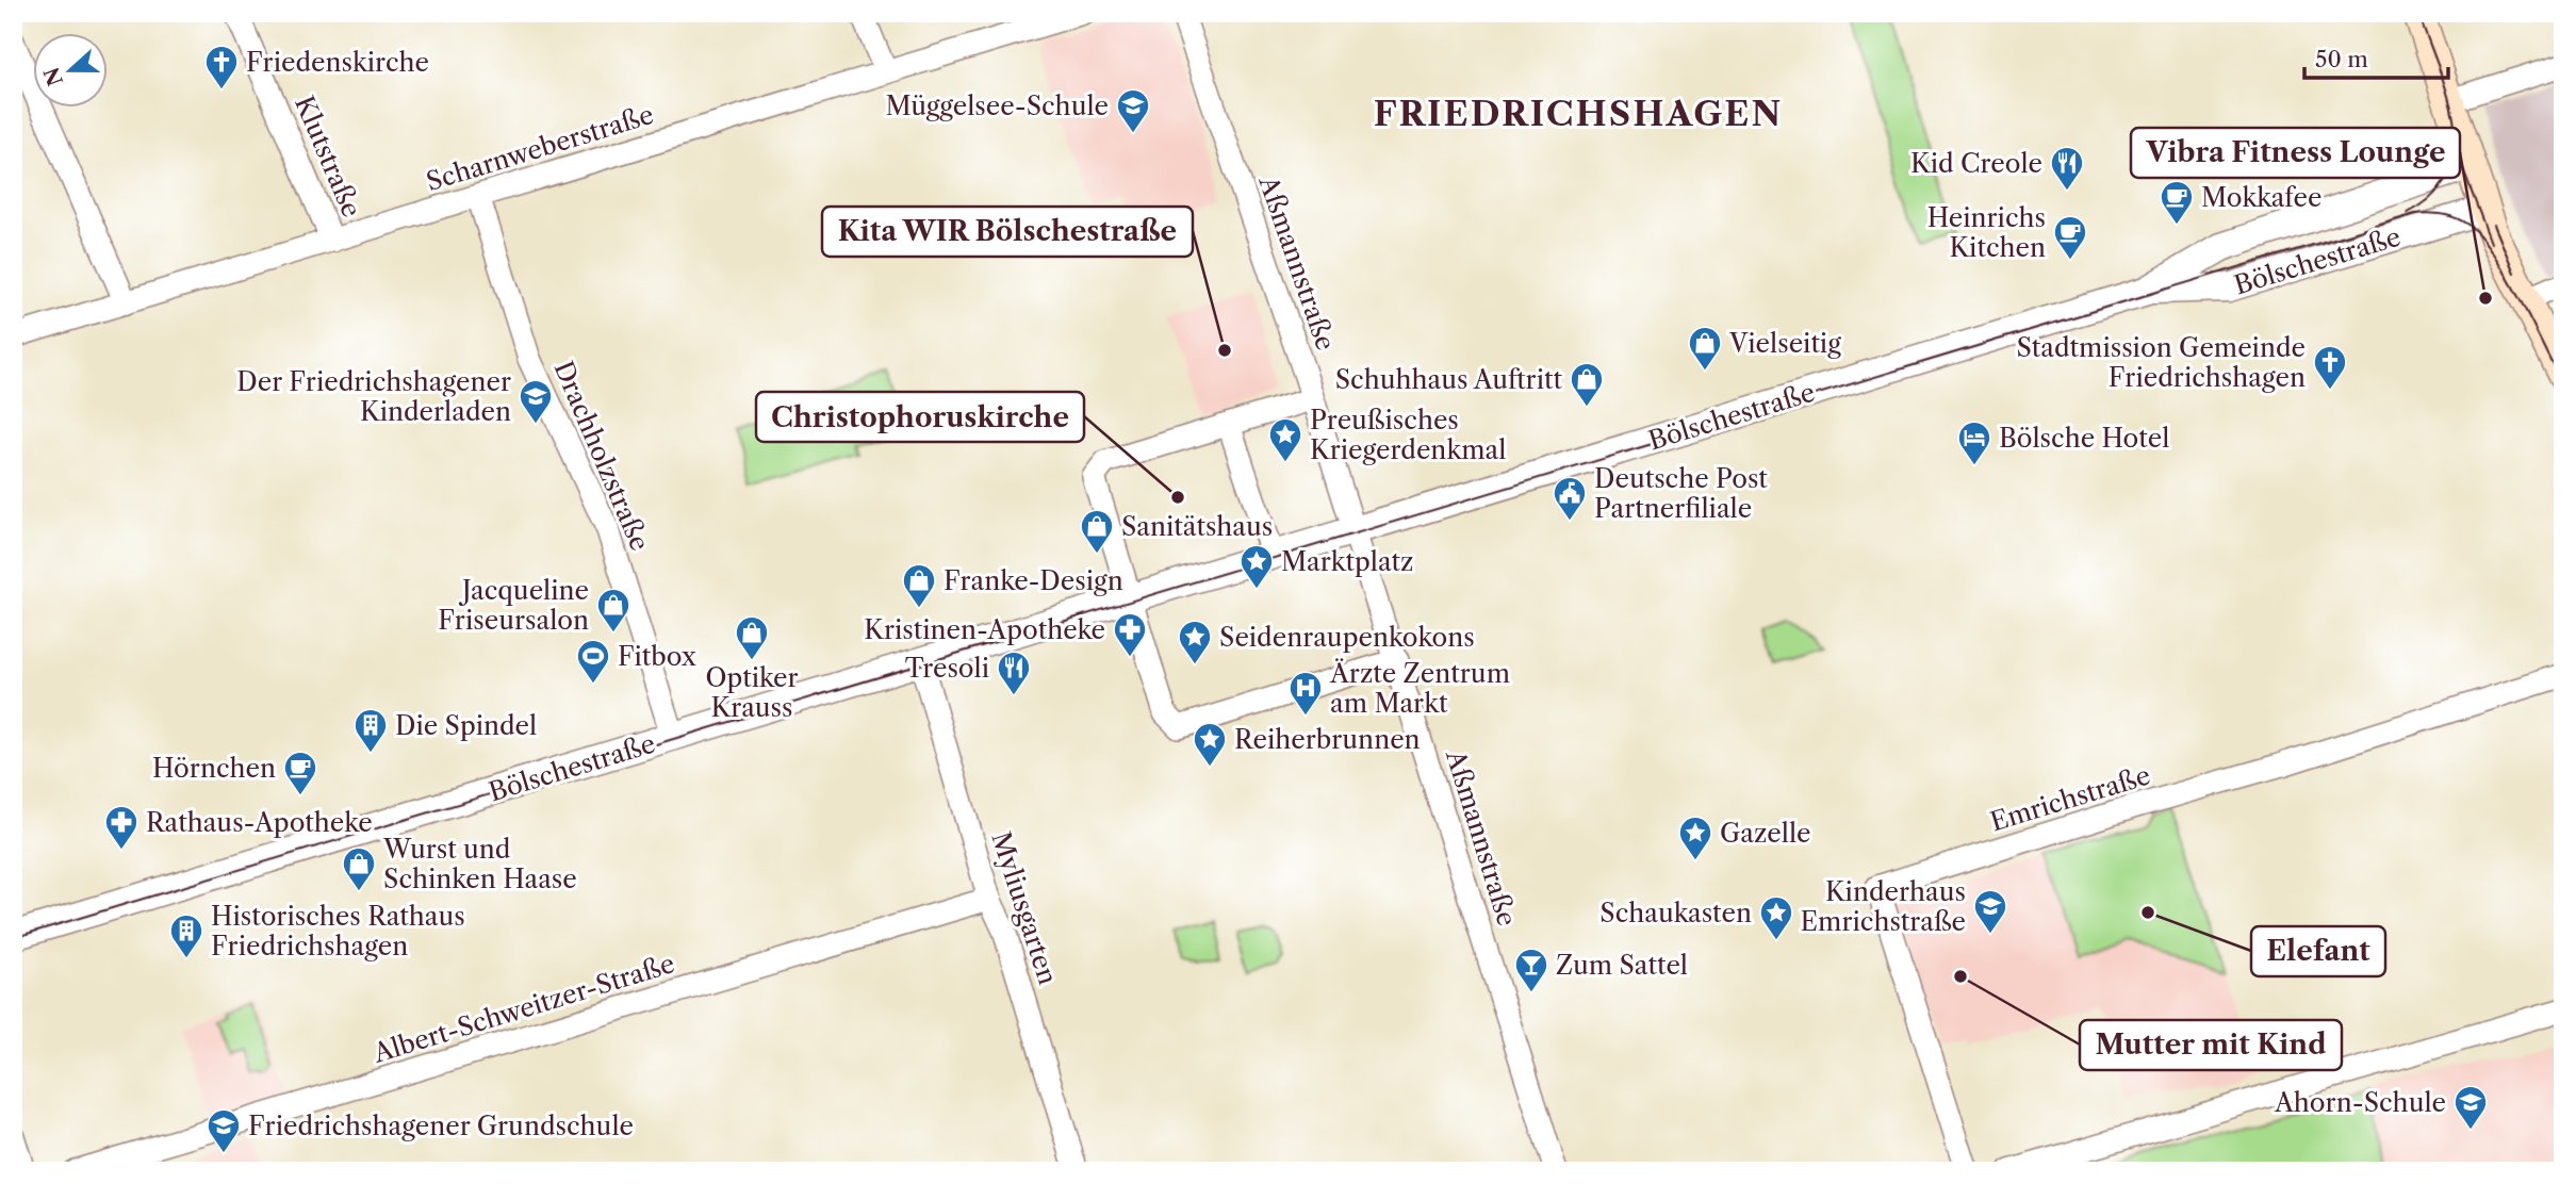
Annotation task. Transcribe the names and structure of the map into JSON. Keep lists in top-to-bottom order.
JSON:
{
  "streets": {
    "street": [
      "Scharnweberstraße",
      "Klutstraße",
      "Bölschestraße",
      "Aßmannstraße",
      "Drachholzstraße",
      "Emrichstraße",
      "Myliusgarten",
      "Albert-Schweitzer-Straße"
    ]
  },
  "crossings": [
    ["Scharnweberstraße", "Klutstraße"],
    ["Scharnweberstraße", "Drachholzstraße"],
    ["Bölschestraße", "Aßmannstraße"],
    ["Bölschestraße", "Drachholzstraße"],
    ["Bölschestraße", "Myliusgarten"],
    ["Myliusgarten", "Albert-Schweitzer-Straße"]
  ],
  "districts": ["FRIEDRICHSHAGEN"],
  "places": {
    "church": ["Friedenskirche", "Stadtmission Gemeinde Friedrichshagen"],
    "school or university": [
      "Müggelsee-Schule",
      "Der Friedrichshagener Kinderladen",
      "Kinderhaus Emrichstraße",
      "Ahorn-Schule",
      "Friedrichshagener Grundschule"
    ],
    "restaurant": ["Kid Creole", "Tresoli"],
    "cafe": ["Mokkafee", "Heinrichs Kitchen", "Hörnchen"],
    "other": [
      "Vibra Fitness Lounge",
      "Kita WIR Bölschestraße",
      "Christophoruskirche",
      "Elefant",
      "Mutter mit Kind"
    ],
    "shop": [
      "Vielseitig",
      "Schuhhaus Auftritt",
      "Sanitätshaus",
      "Franke-Design",
      "Jacqueline Friseursalon",
      "Optiker Krauss",
      "Wurst und Schinken Haase"
    ],
    "place": [
      "Preußisches Kriegerdenkmal",
      "Marktplatz",
      "Seidenraupenkokons",
      "Reiherbrunnen",
      "Gazelle",
      "Schaukasten"
    ],
    "hotel": ["Bölsche Hotel"],
    "public building": ["Deutsche Post Partnerfiliale"],
    "pharmacy": ["Kristinen-Apotheke", "Rathaus-Apotheke"],
    "sports": ["Fitbox"],
    "hospital": ["Ärzte Zentrum am Markt"],
    "building": ["Die Spindel", "Historisches Rathaus Friedrichshagen"],
    "bar": ["Zum Sattel"]
  },
  "scale_bar": "50 m",
  "north": "left"
}
